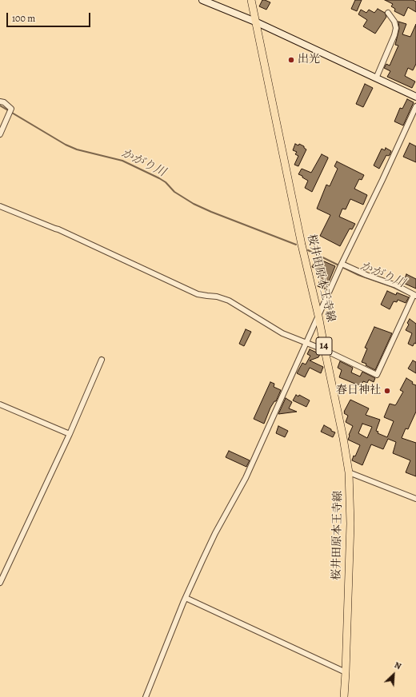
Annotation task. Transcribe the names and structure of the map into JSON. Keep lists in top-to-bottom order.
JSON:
{
  "streets": {
    "main road": ["桜井田原本王寺線", "14"]
  },
  "water": ["かがり川"],
  "places": ["出光", "春日神社"],
  "scale_bar": "100 m",
  "north": "top right"
}
